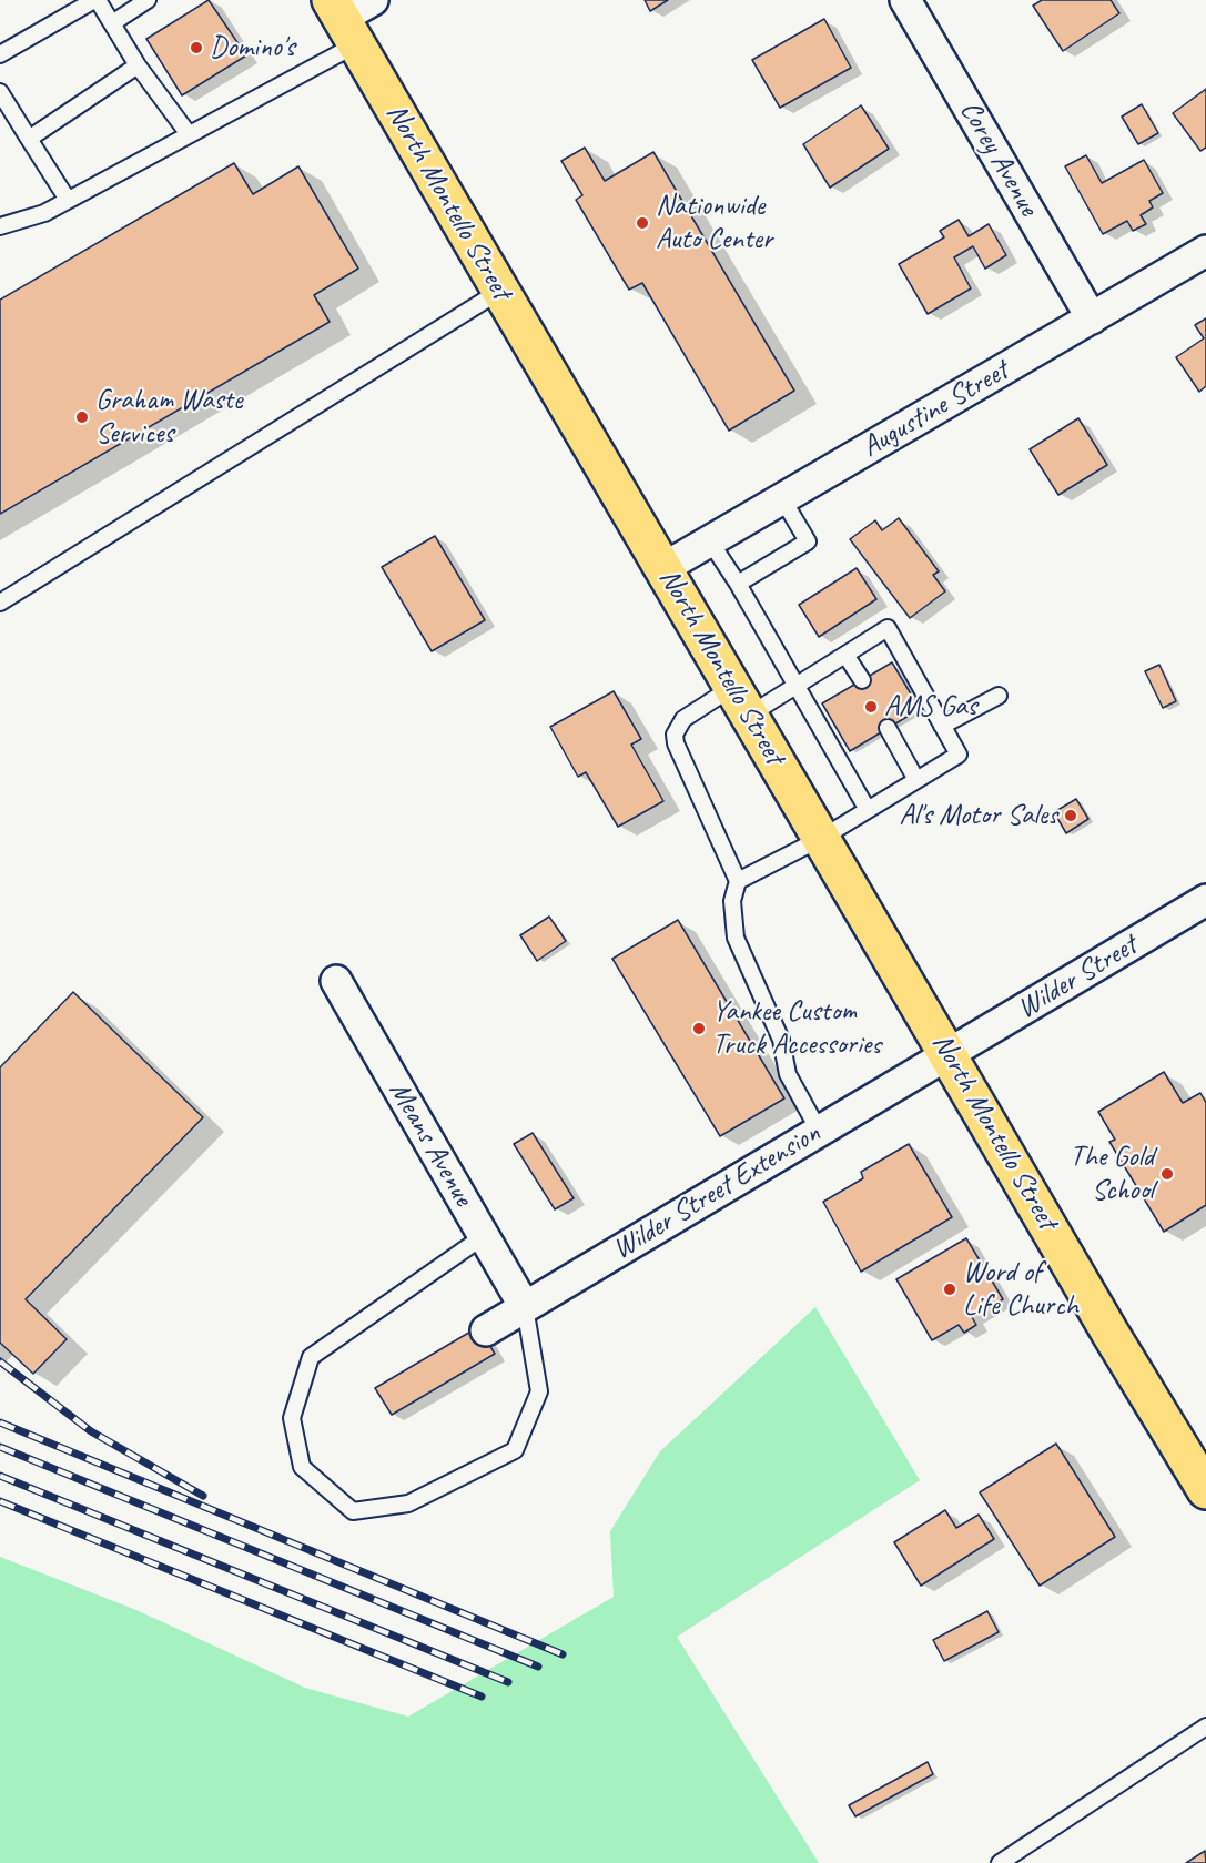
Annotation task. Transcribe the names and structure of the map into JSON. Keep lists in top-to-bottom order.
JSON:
{
  "streets": {
    "main road": ["North Montello Street"],
    "street": [
      "Corey Avenue",
      "Augustine Street",
      "Wilder Street",
      "Means Avenue",
      "Wilder Street Extension"
    ]
  },
  "crossings": [
    ["Corey Avenue", "Augustine Street"],
    ["North Montello Street", "Augustine Street"],
    ["North Montello Street", "Wilder Street"],
    ["North Montello Street", "Wilder Street Extension"],
    ["Wilder Street", "Wilder Street Extension"],
    ["Means Avenue", "Wilder Street Extension"]
  ],
  "places": [
    "Domino's",
    "Nationwide Auto Center",
    "Graham Waste Services",
    "AMS Gas",
    "Al's Motor Sales",
    "Yankee Custom Truck Accessories",
    "The Gold School",
    "Word of Life Church"
  ]
}
